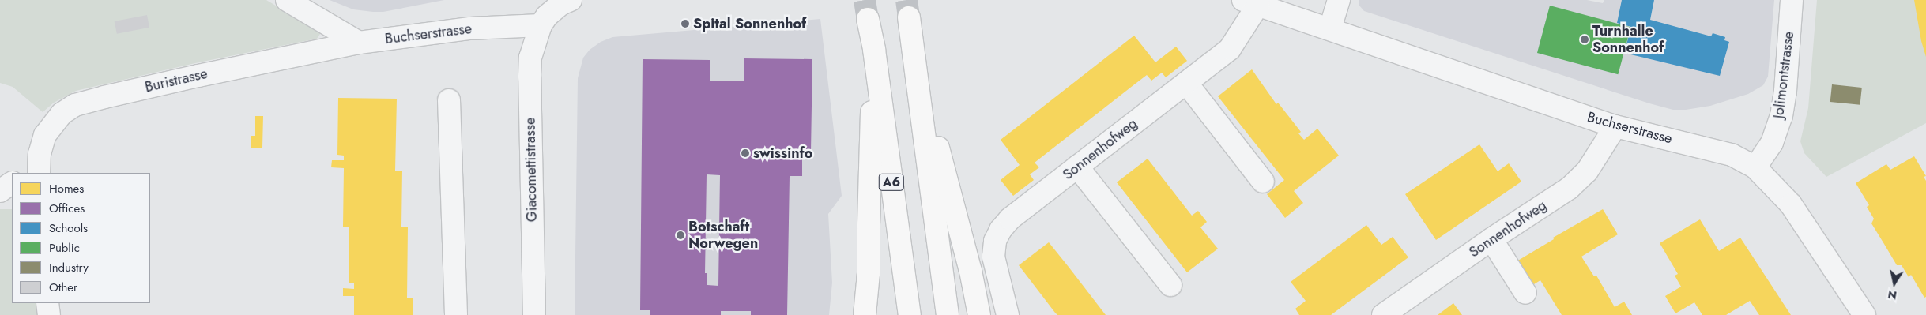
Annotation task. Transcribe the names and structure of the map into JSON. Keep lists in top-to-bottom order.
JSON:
{
  "streets": {
    "highway": ["A6"],
    "street": [
      "Buchserstrasse",
      "Jolimontstrasse",
      "Buristrasse",
      "Sonnenhofweg",
      "Giacomettistrasse"
    ]
  },
  "crossings": [
    ["Buchserstrasse", "Jolimontstrasse"],
    ["Buchserstrasse", "Buristrasse"],
    ["Buchserstrasse", "Sonnenhofweg"],
    ["Buchserstrasse", "Giacomettistrasse"]
  ],
  "places": [
    "Spital Sonnenhof",
    "Turnhalle Sonnenhof",
    "swissinfo",
    "Botschaft Norwegen"
  ],
  "legend": [
    "Homes",
    "Offices",
    "Schools",
    "Public",
    "Industry",
    "Other"
  ],
  "north": "bottom"
}
